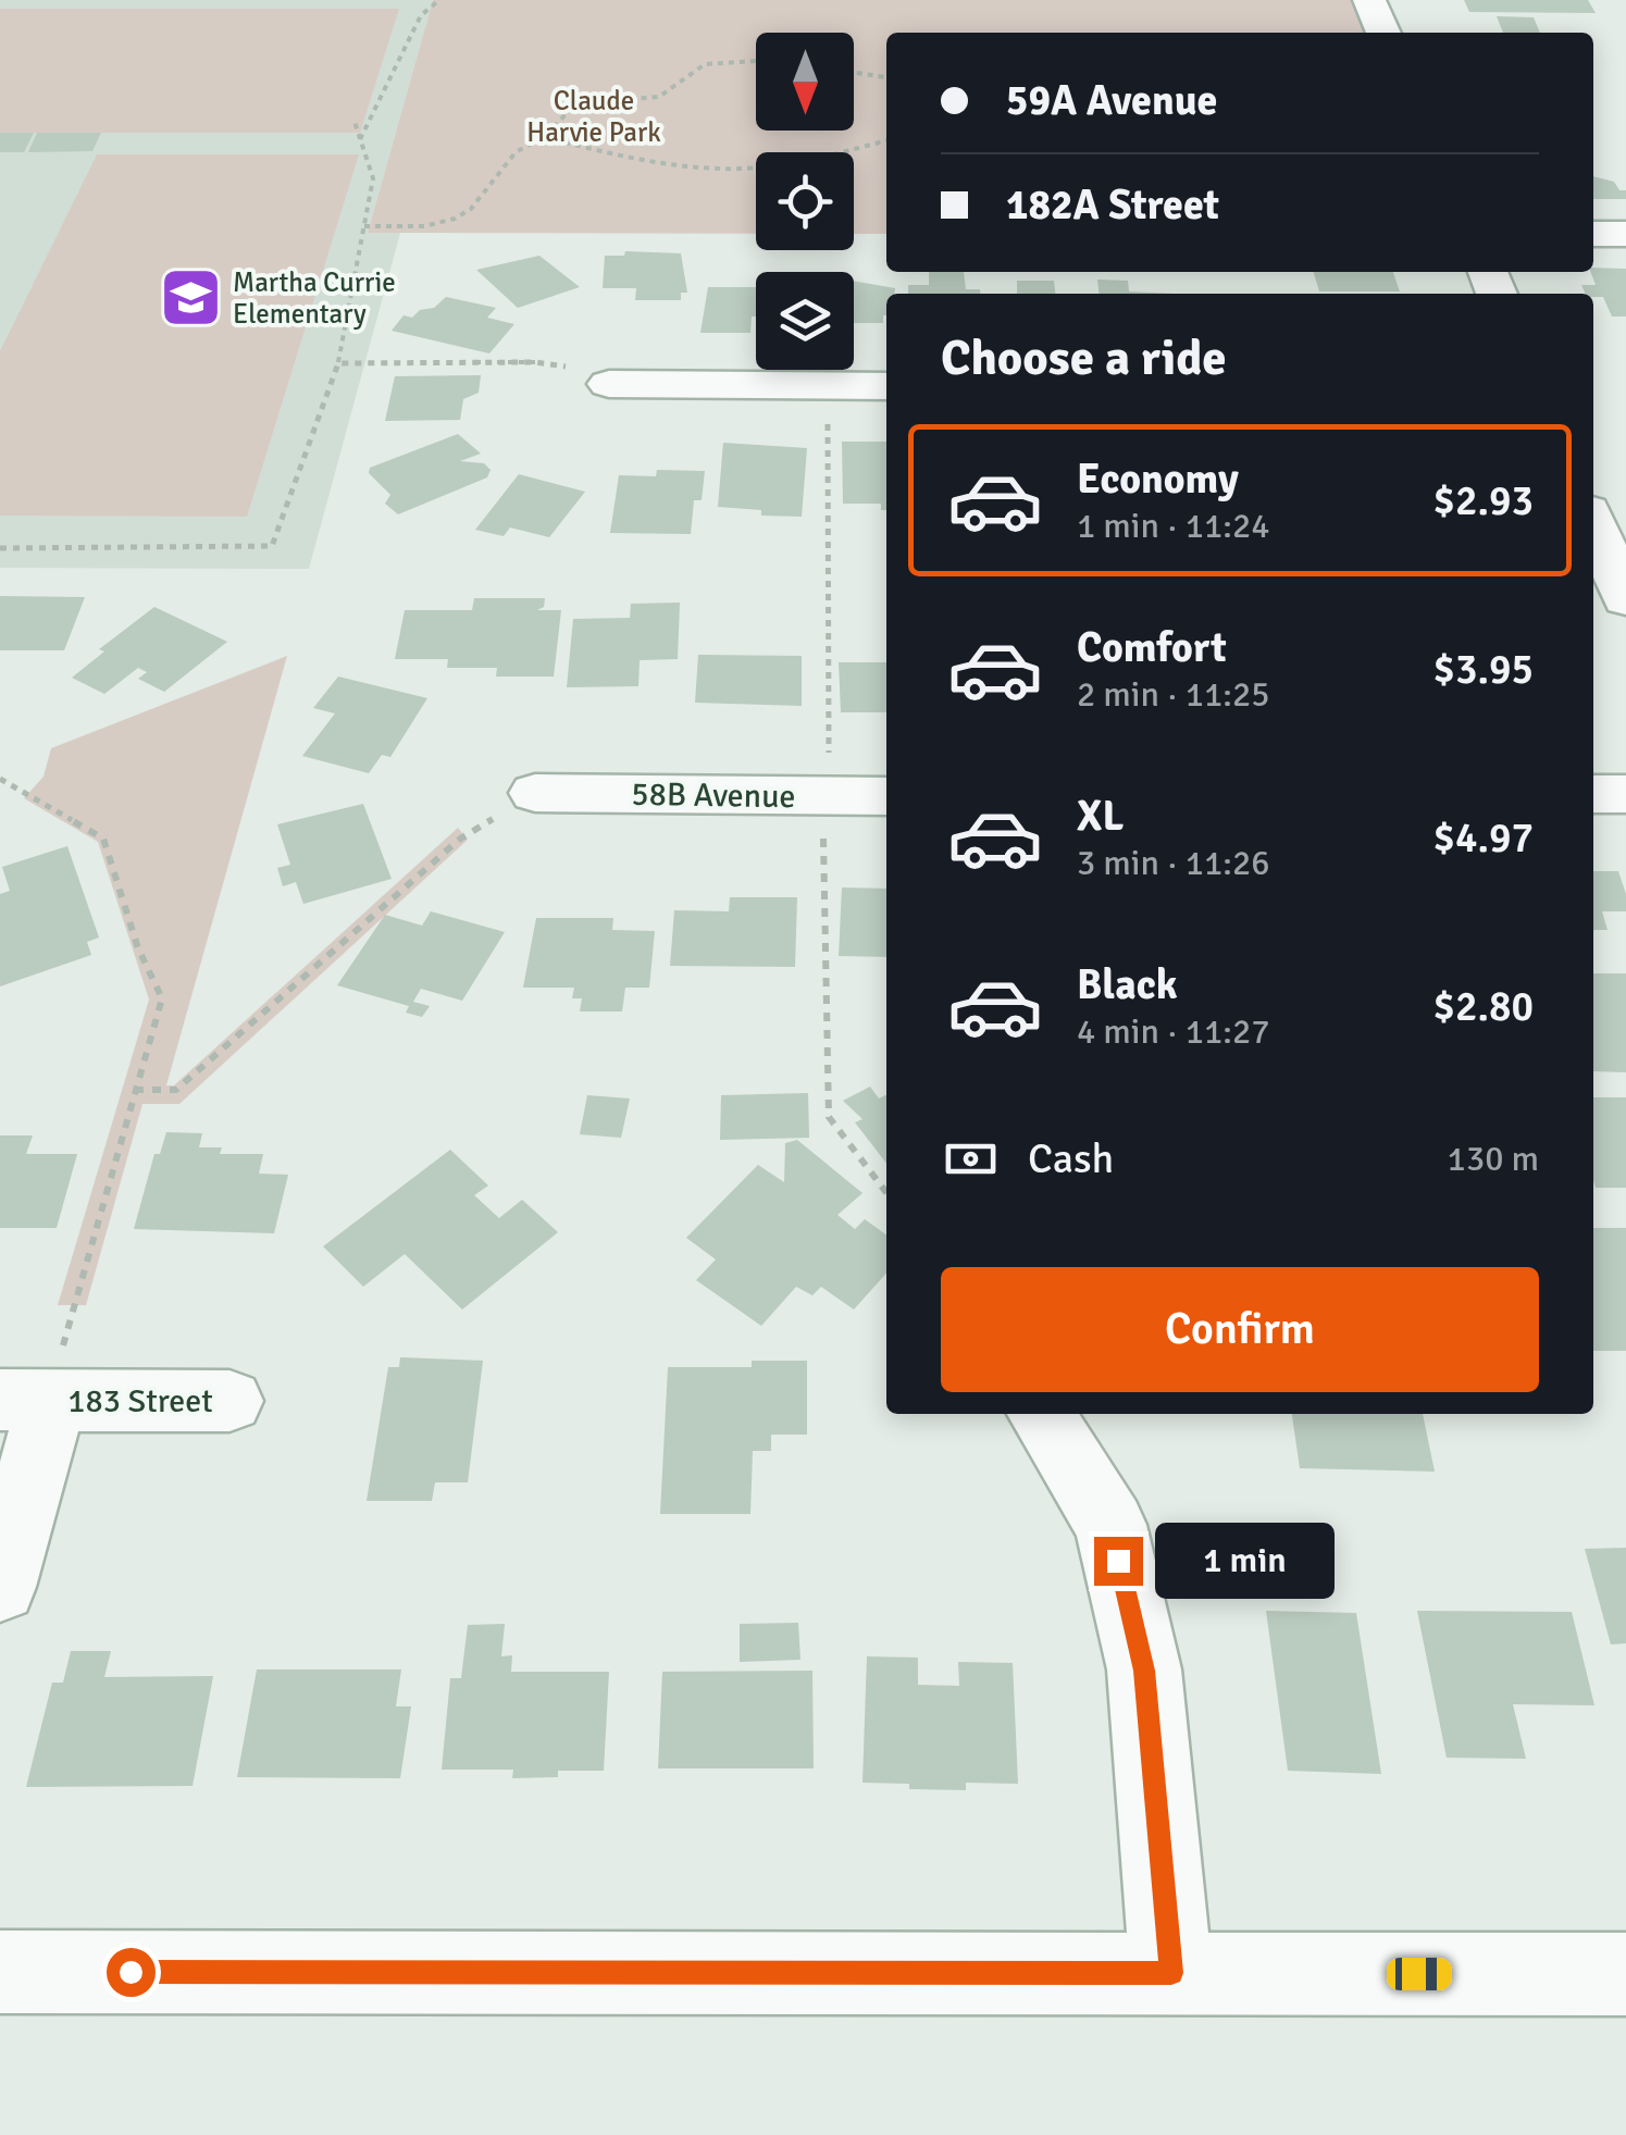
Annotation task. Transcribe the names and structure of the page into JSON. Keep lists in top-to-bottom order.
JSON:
{
  "streets": {
    "street": ["58B Avenue", "183 Street"]
  },
  "parks": ["Claude Harvie Park"],
  "places": {
    "school or university": ["Martha Currie Elementary"]
  },
  "north": "bottom",
  "page": {
    "banner": ["59A Avenue", "182A Street"],
    "heading": "Choose a ride",
    "list": [
      {
        "name": "Economy",
        "note": "1 min · 11:24",
        "value": "$2.93"
      },
      {
        "name": "Comfort",
        "note": "2 min · 11:25",
        "value": "$3.95"
      },
      {
        "name": "XL",
        "note": "3 min · 11:26",
        "value": "$4.97"
      },
      {
        "name": "Black",
        "note": "4 min · 11:27",
        "value": "$2.80"
      }
    ],
    "pay": ["Cash", "130 m"],
    "buttons": "Confirm",
    "bubble": "1 min"
  }
}
